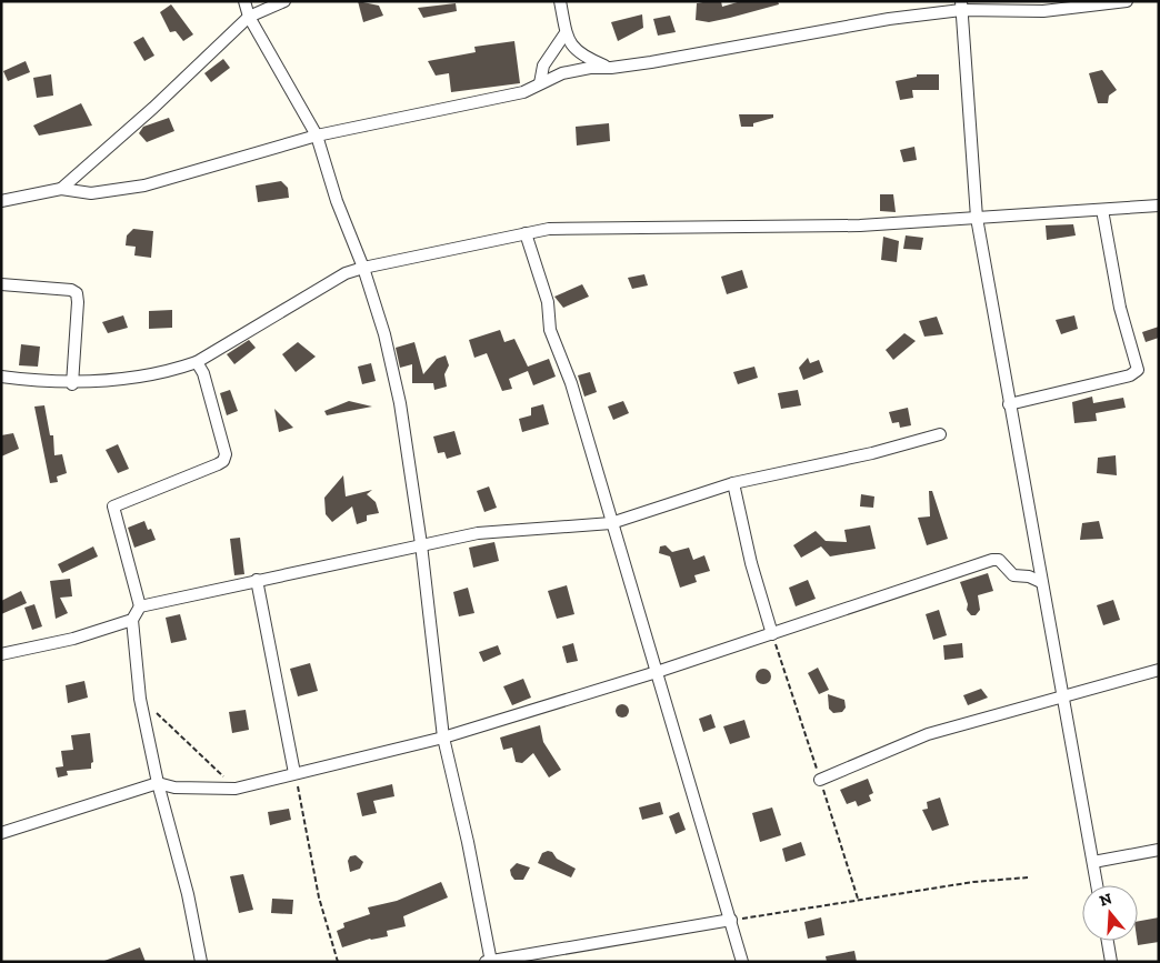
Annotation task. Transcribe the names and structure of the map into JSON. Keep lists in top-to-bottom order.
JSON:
{
  "north": "top"
}
